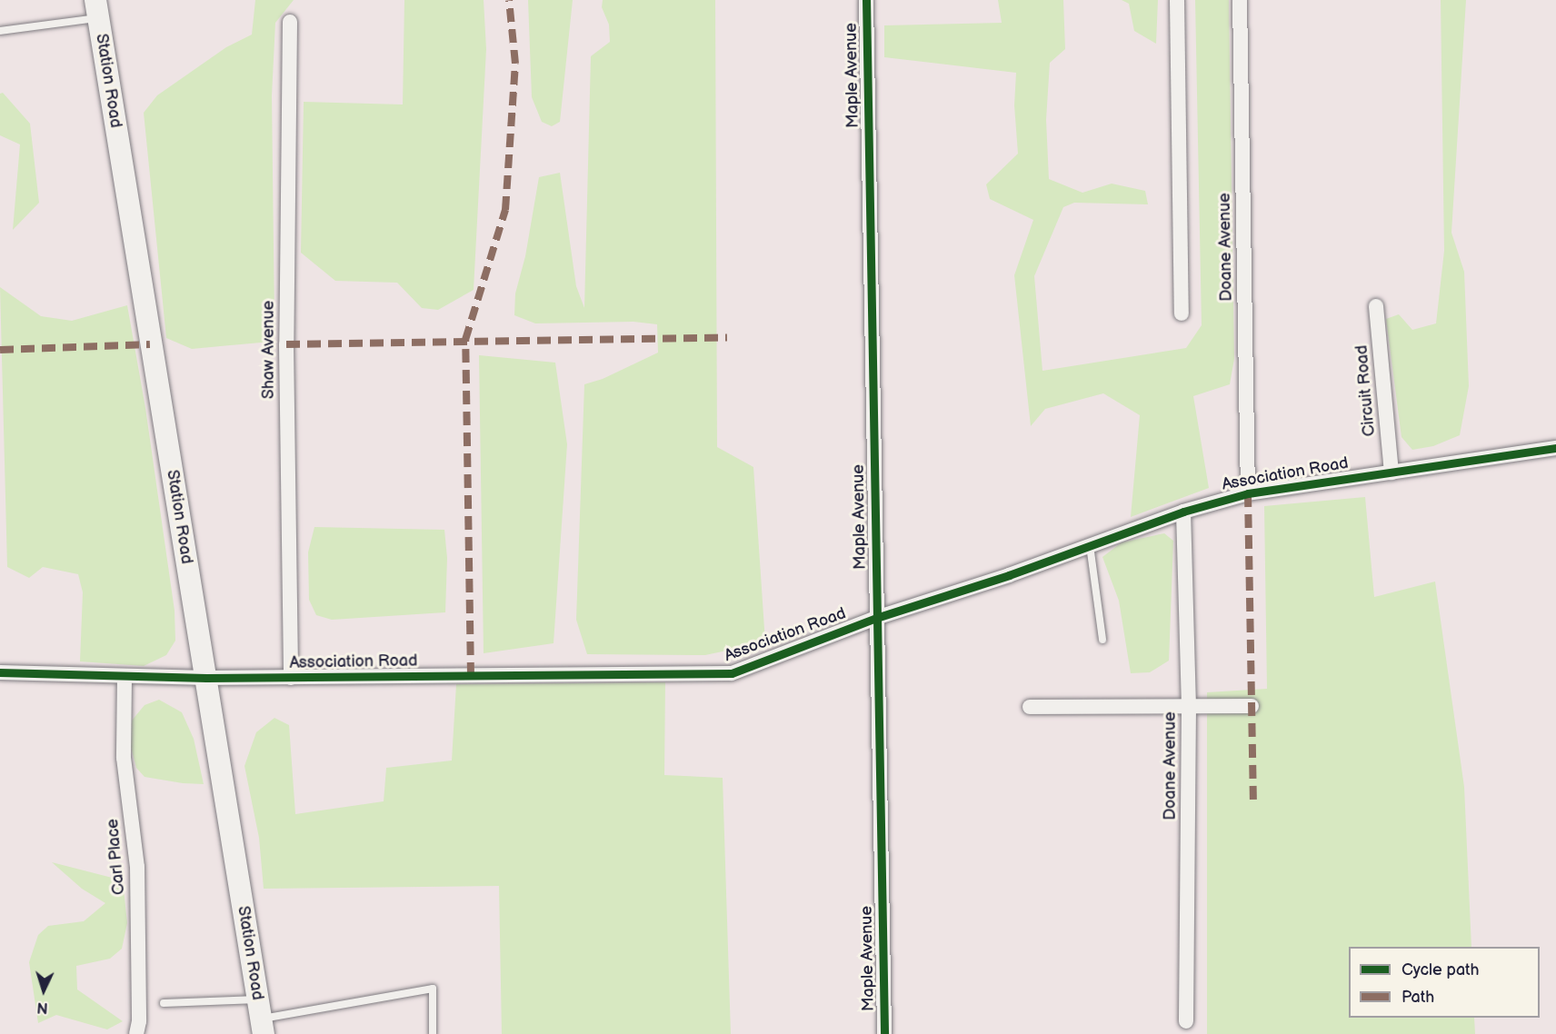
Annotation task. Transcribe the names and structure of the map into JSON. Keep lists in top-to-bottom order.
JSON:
{
  "streets": {
    "main road": ["Station Road"],
    "street": [
      "Maple Avenue",
      "Doane Avenue",
      "Shaw Avenue",
      "Circuit Road",
      "Association Road",
      "Carl Place"
    ]
  },
  "crossings": [
    ["Maple Avenue", "Association Road"],
    ["Station Road", "Association Road"],
    ["Doane Avenue", "Association Road"],
    ["Shaw Avenue", "Association Road"],
    ["Circuit Road", "Association Road"],
    ["Association Road", "Carl Place"]
  ],
  "legend": ["Cycle path", "Path"],
  "north": "bottom"
}
